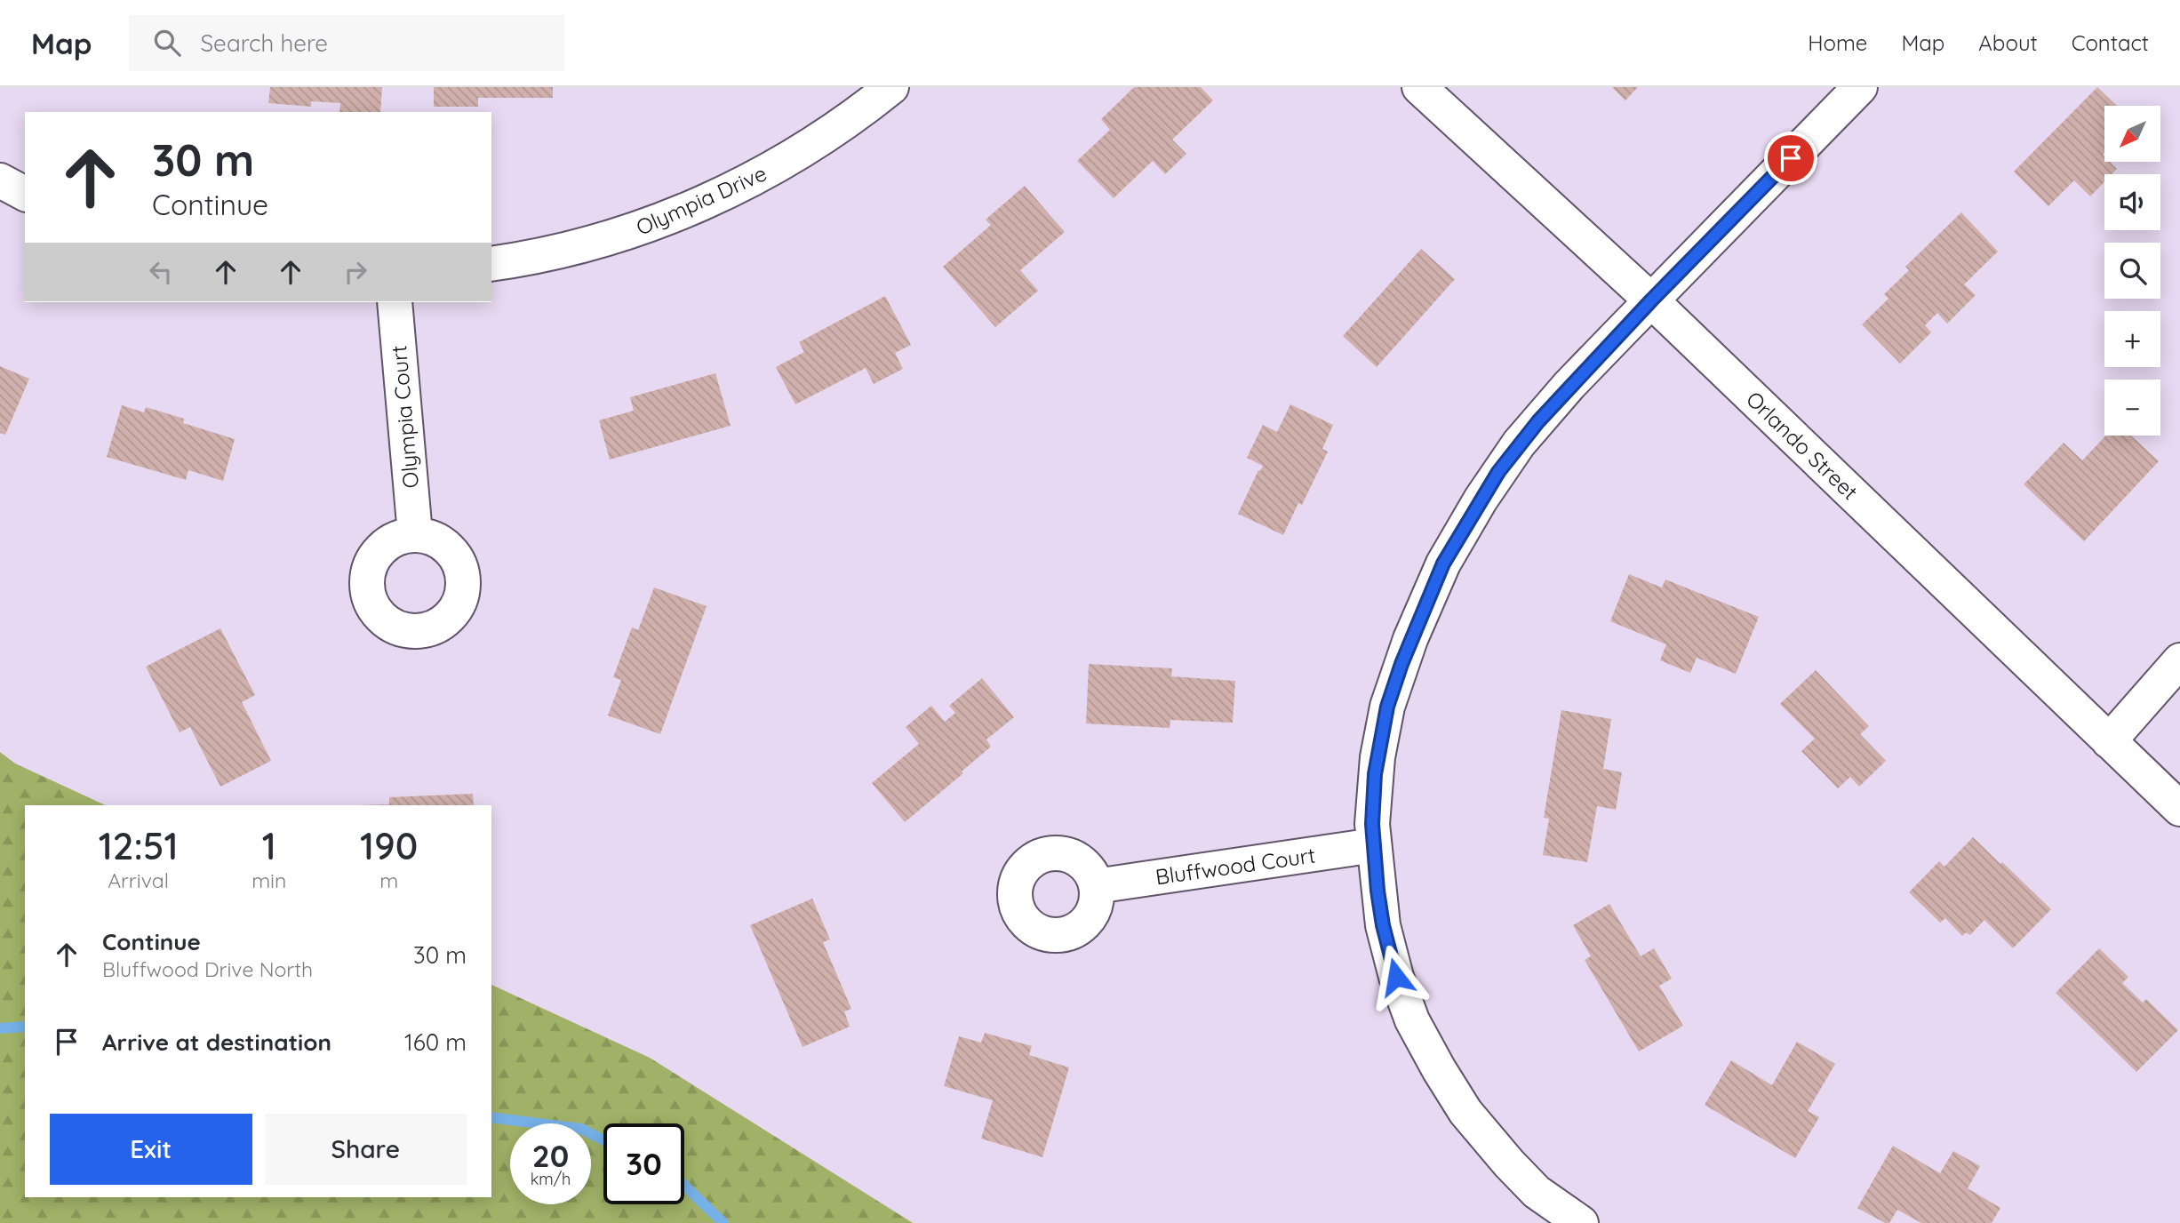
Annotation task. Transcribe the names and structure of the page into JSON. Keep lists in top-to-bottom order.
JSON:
{
  "streets": {
    "street": [
      "Olympia Drive",
      "Olympia Court",
      "Orlando Street",
      "Bluffwood Court"
    ]
  },
  "north": "bottom left",
  "page": {
    "header": "Map",
    "search": "Search here",
    "nav": [
      "Home",
      "Map",
      "About",
      "Contact"
    ],
    "map_buttons": ["+", "−"],
    "turn": ["30 m", "Continue"],
    "eta": [
      "12:51",
      "Arrival",
      "1",
      "min",
      "190",
      "m"
    ],
    "list": [
      {
        "name": "Continue",
        "note": "Bluffwood Drive North",
        "value": "30 m"
      },
      {
        "name": "Arrive at destination",
        "value": "160 m"
      }
    ],
    "buttons": ["Exit", "Share"],
    "speed": "20 km/h",
    "limit": "30"
  }
}
